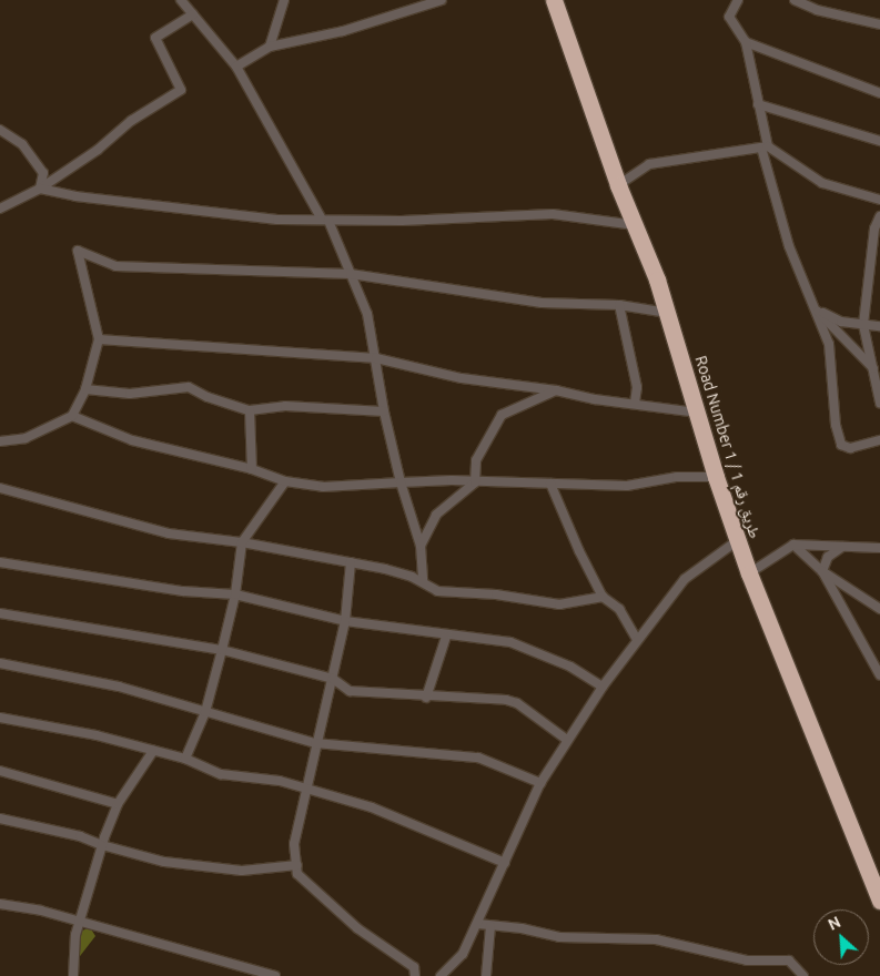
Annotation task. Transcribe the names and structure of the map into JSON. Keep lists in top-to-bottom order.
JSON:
{
  "streets": {
    "highway": ["Road Number 1 / طريق رقم 1"]
  },
  "north": "top left"
}
